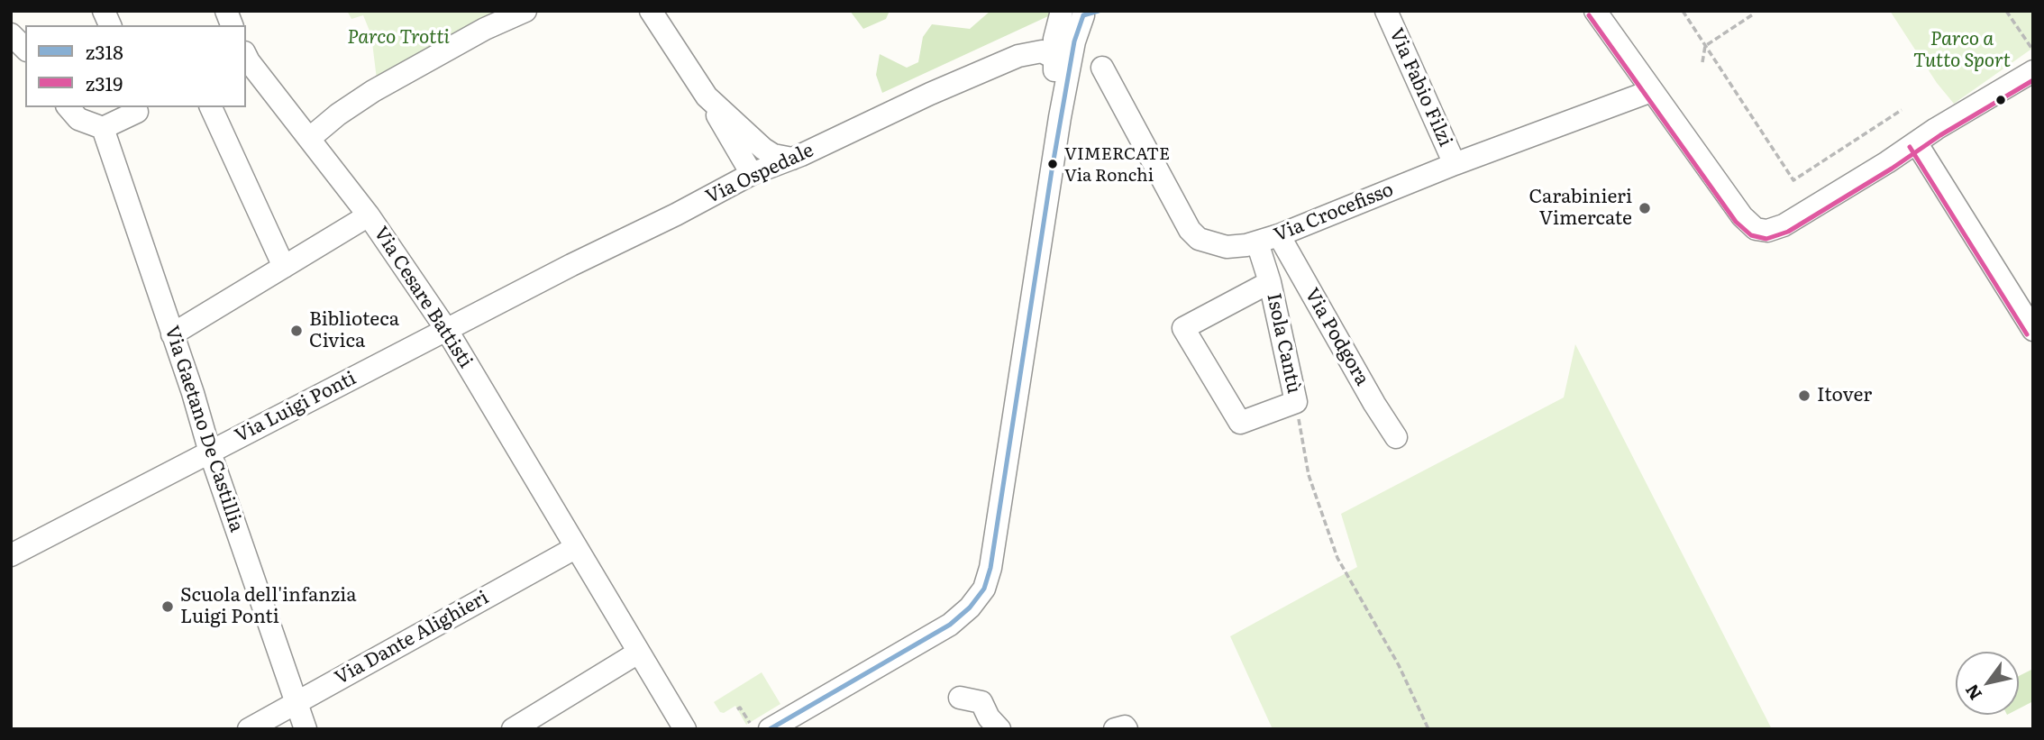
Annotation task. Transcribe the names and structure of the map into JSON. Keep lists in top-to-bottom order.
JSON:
{
  "streets": {
    "street": [
      "Via Fabio Filzi",
      "Via Ospedale",
      "Via Crocefisso",
      "Via Cesare Battisti",
      "Via Podgora",
      "Isola Cantù",
      "Via Luigi Ponti",
      "Via Gaetano De Castillia",
      "Via Dante Alighieri"
    ]
  },
  "crossings": [
    ["Via Fabio Filzi", "Via Crocefisso"],
    ["Via Ospedale", "Via Cesare Battisti"],
    ["Via Ospedale", "Via Luigi Ponti"],
    ["Via Crocefisso", "Via Podgora"],
    ["Via Crocefisso", "Isola Cantù"],
    ["Via Cesare Battisti", "Via Luigi Ponti"],
    ["Via Cesare Battisti", "Via Dante Alighieri"],
    ["Via Luigi Ponti", "Via Gaetano De Castillia"],
    ["Via Gaetano De Castillia", "Via Dante Alighieri"]
  ],
  "parks": ["Parco Trotti", "Parco a Tutto Sport"],
  "places": [
    "VIMERCATE Via Ronchi",
    "Carabinieri Vimercate",
    "Biblioteca Civica",
    "Itover",
    "Scuola dell'infanzia Luigi Ponti"
  ],
  "lines": ["transit line z318", "transit line z319"],
  "legend": ["z318", "z319"],
  "north": "bottom left"
}
